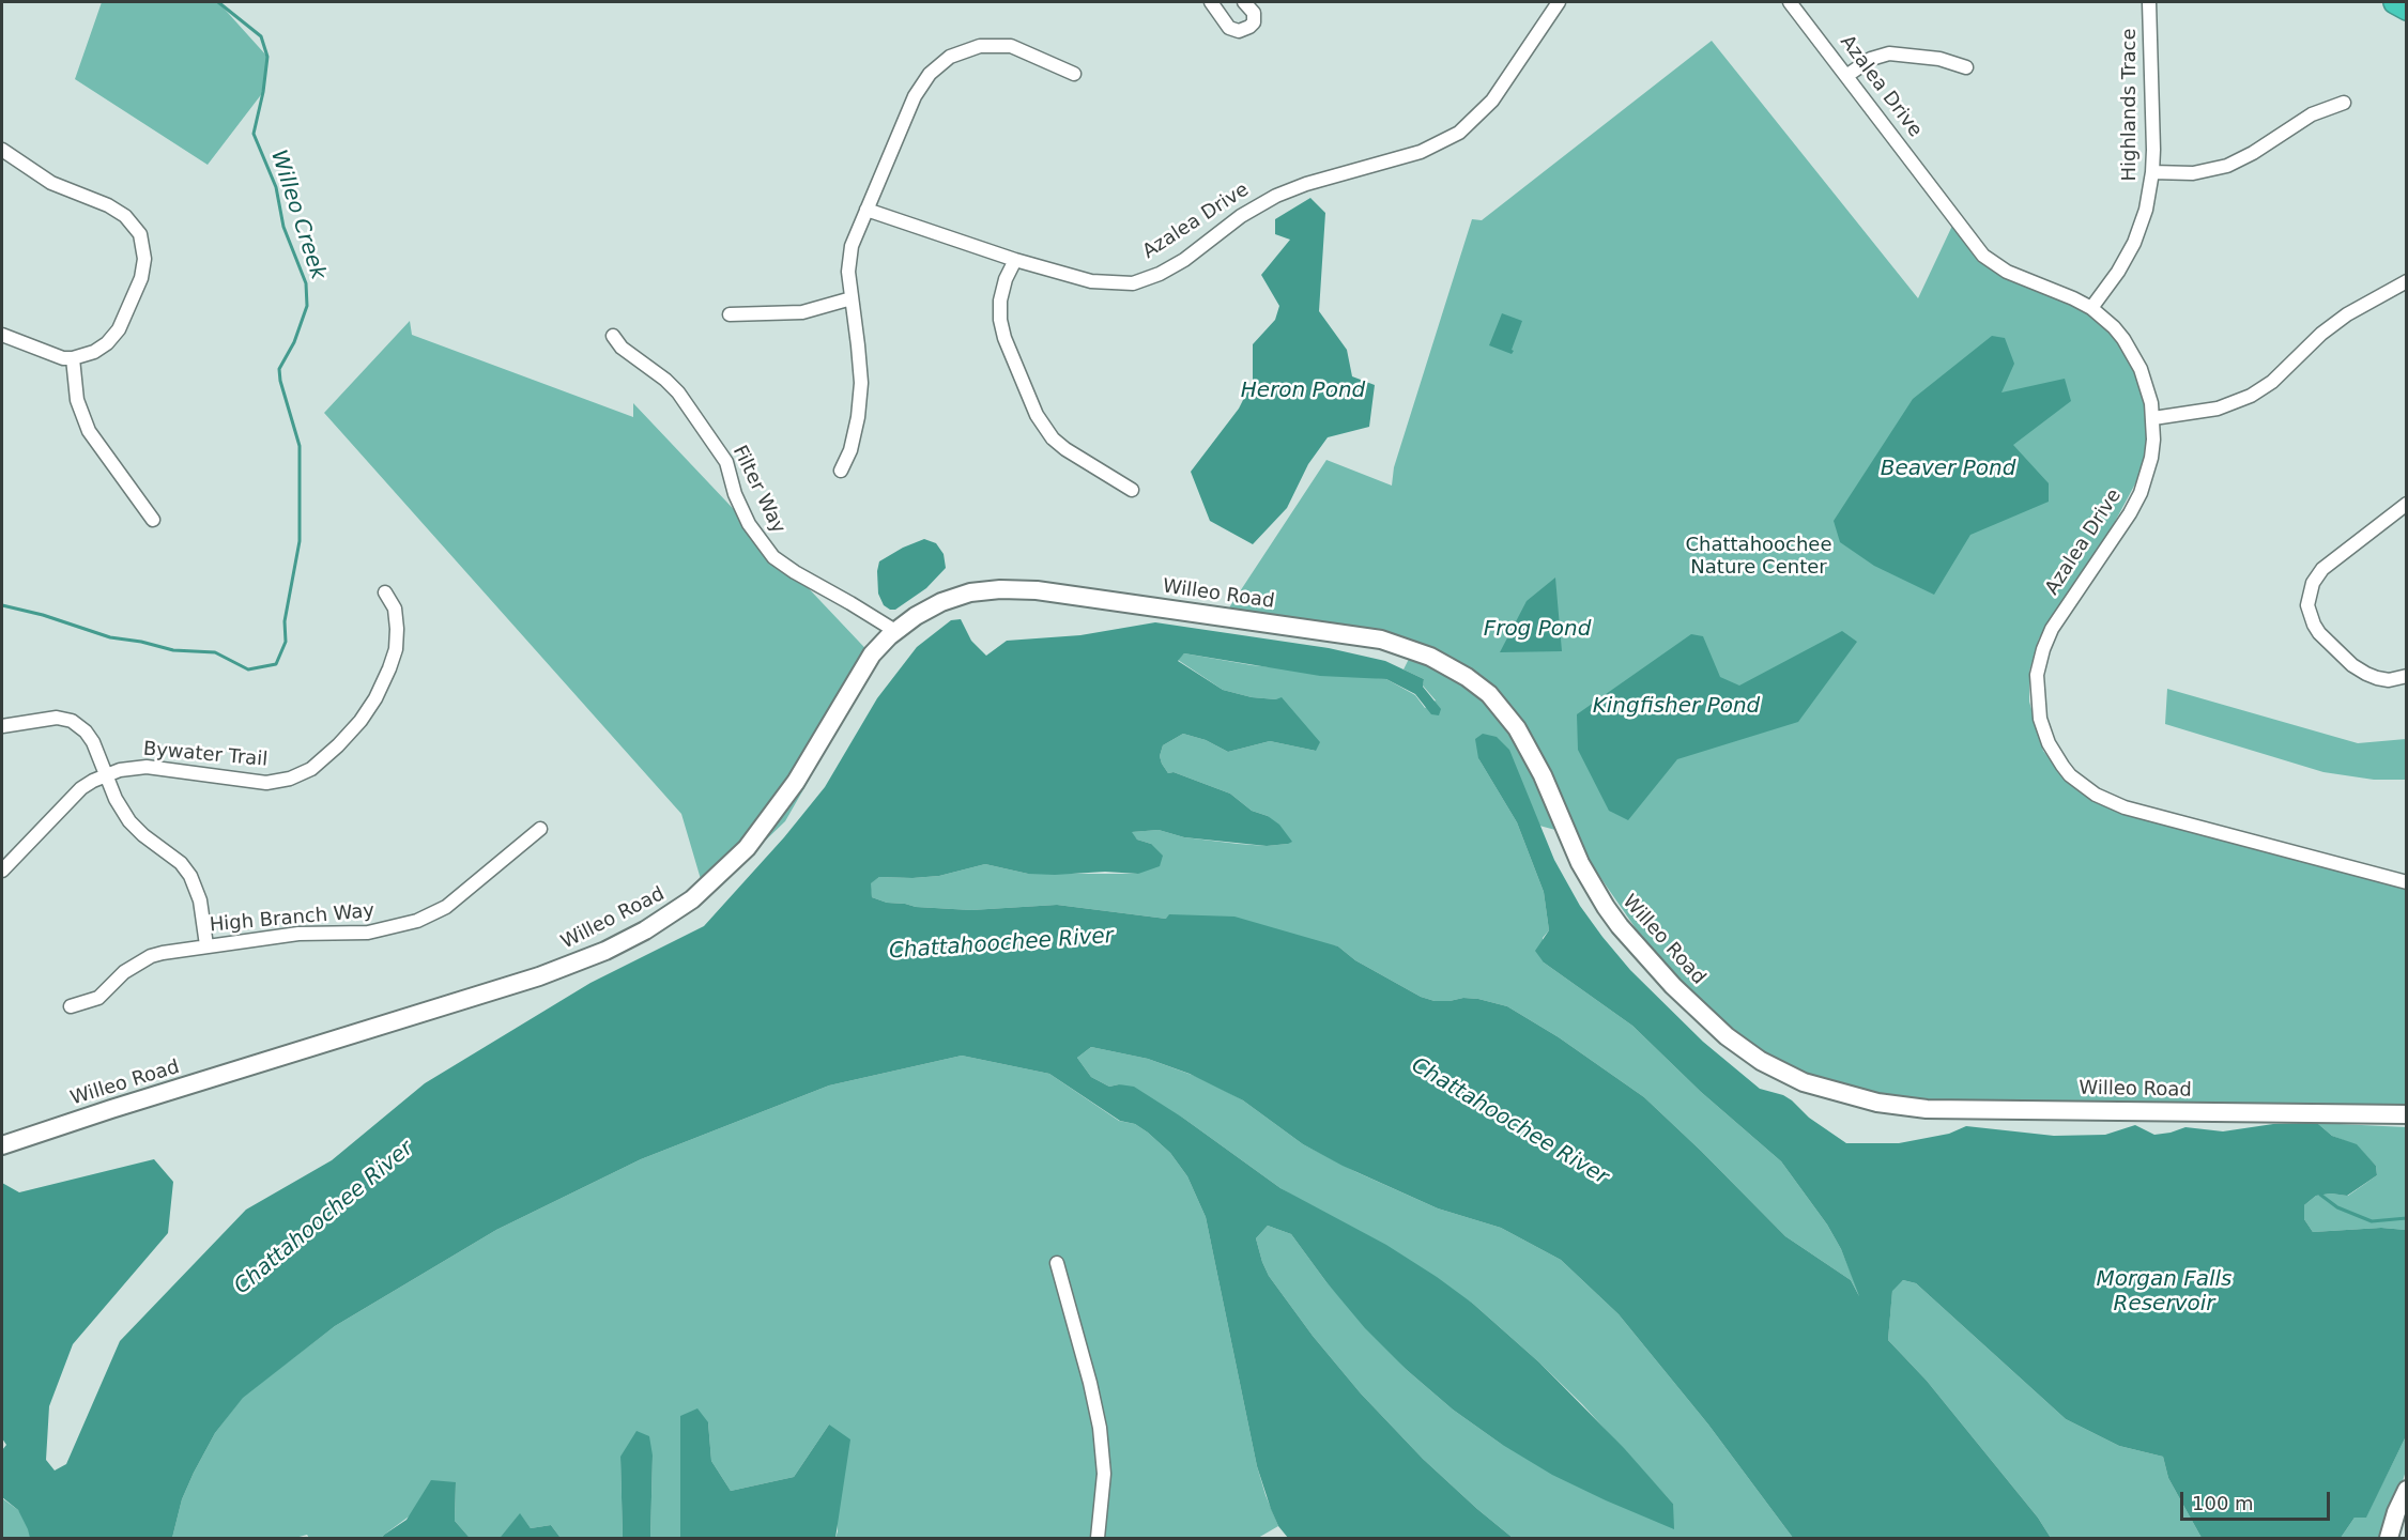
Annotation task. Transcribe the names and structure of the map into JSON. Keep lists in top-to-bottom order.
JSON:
{
  "streets": {
    "street": [
      "Azalea Drive",
      "Highlands Trace",
      "Filter Way",
      "Willeo Road",
      "Bywater Trail",
      "High Branch Way"
    ]
  },
  "crossings": [
    ["Azalea Drive", "Highlands Trace"],
    ["Filter Way", "Willeo Road"]
  ],
  "water": [
    "Willeo Creek",
    "Heron Pond",
    "Beaver Pond",
    "Frog Pond",
    "Kingfisher Pond",
    "Chattahoochee River",
    "Morgan Falls Reservoir"
  ],
  "parks": ["Chattahoochee Nature Center"],
  "scale_bar": "100 m"
}
